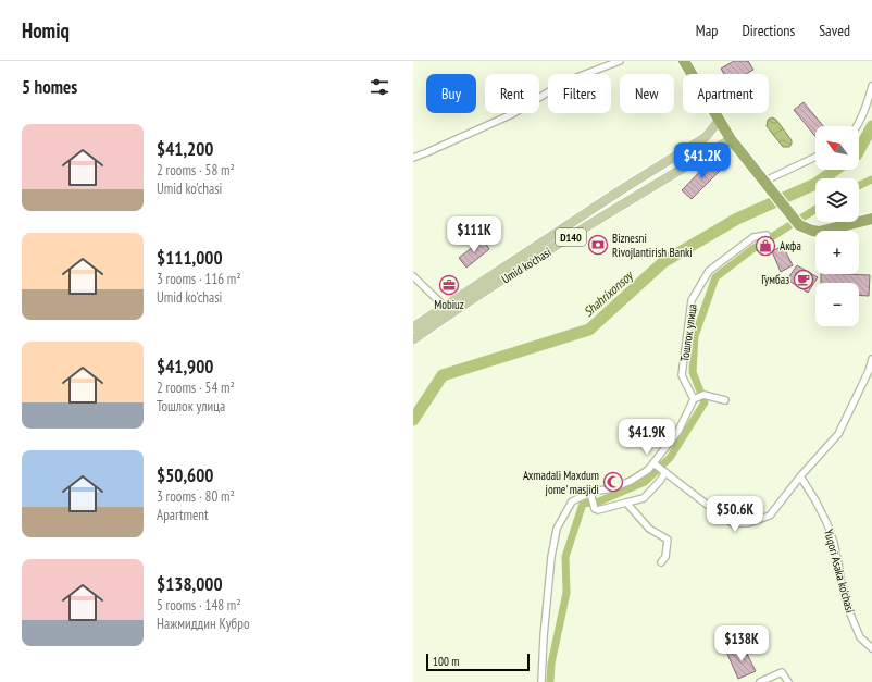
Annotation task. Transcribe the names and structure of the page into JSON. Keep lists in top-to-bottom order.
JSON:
{
  "streets": {
    "main road": ["D140", "Umid ko'chasi"],
    "street": ["Тошлок улица", "Yuqori Asaka ko'chasi"]
  },
  "water": ["Shahrixonsoy"],
  "places": {
    "bank": ["Biznesni Rivojlantirish Banki"],
    "shop": ["Акфа"],
    "cafe": ["Гумбаз"],
    "office": ["Mobiuz"],
    "mosque": ["Axmadali Maxdum jome' masjidi"]
  },
  "scale_bar": "100 m",
  "north": "top left",
  "page": {
    "header": "Homiq",
    "nav": ["Map", "Directions", "Saved"],
    "heading": "5 homes",
    "chip": [
      "Buy",
      "Rent",
      "Filters",
      "New",
      "Apartment"
    ],
    "list": [
      {
        "name": "$41,200",
        "note": "2 rooms · 58 m² · Umid ko'chasi"
      },
      {
        "name": "$111,000",
        "note": "3 rooms · 116 m² · Umid ko'chasi"
      },
      {
        "name": "$41,900",
        "note": "2 rooms · 54 m² · Тошлок улица"
      },
      {
        "name": "$50,600",
        "note": "3 rooms · 80 m² · Apartment"
      },
      {
        "name": "$138,000",
        "note": "5 rooms · 148 m² · Нажмиддин Кубро"
      }
    ],
    "map_buttons": ["+", "−"],
    "price": [
      "$41.2K",
      "$111K",
      "$41.9K",
      "$50.6K",
      "$138K"
    ],
    "scale": "100 m"
  }
}
